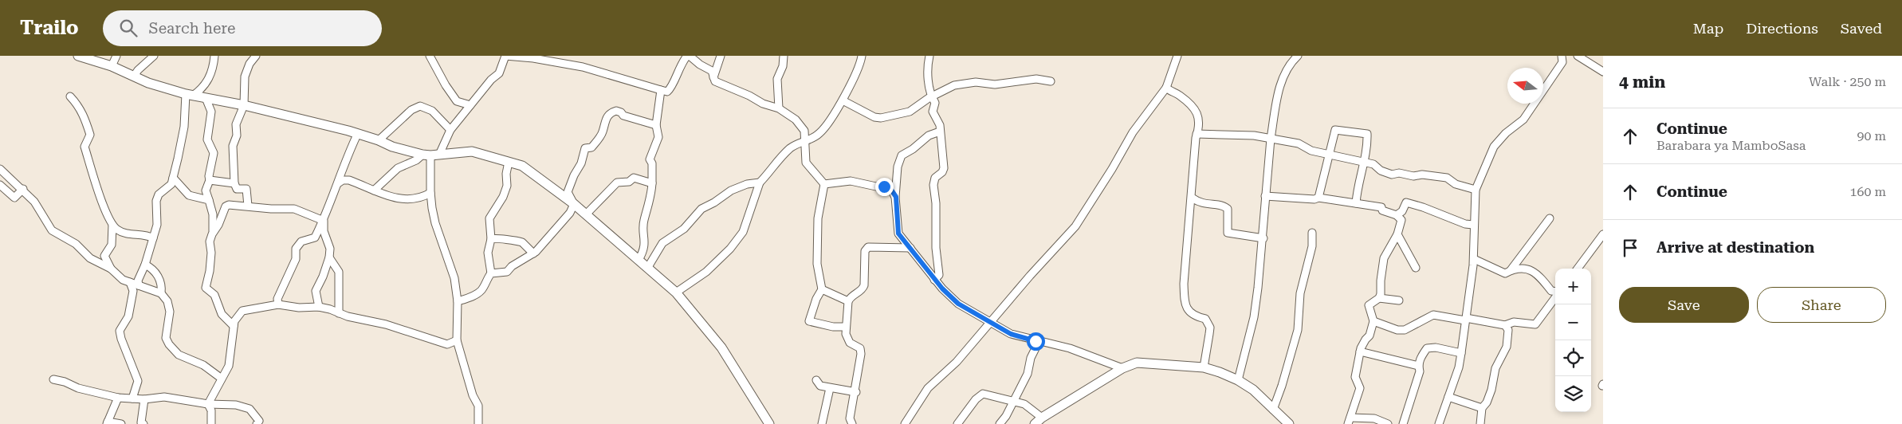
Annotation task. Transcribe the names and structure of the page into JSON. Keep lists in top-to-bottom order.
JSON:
{
  "north": "left",
  "page": {
    "header": "Trailo",
    "search": "Search here",
    "nav": ["Map", "Directions", "Saved"],
    "heading": ["4 min", "Walk · 250 m"],
    "list": [
      ["Continue", "Barabara ya MamboSasa", "90 m"],
      ["Continue", "160 m"],
      "Arrive at destination"
    ],
    "map_buttons": ["+", "−"],
    "buttons": ["Save", "Share"]
  }
}
